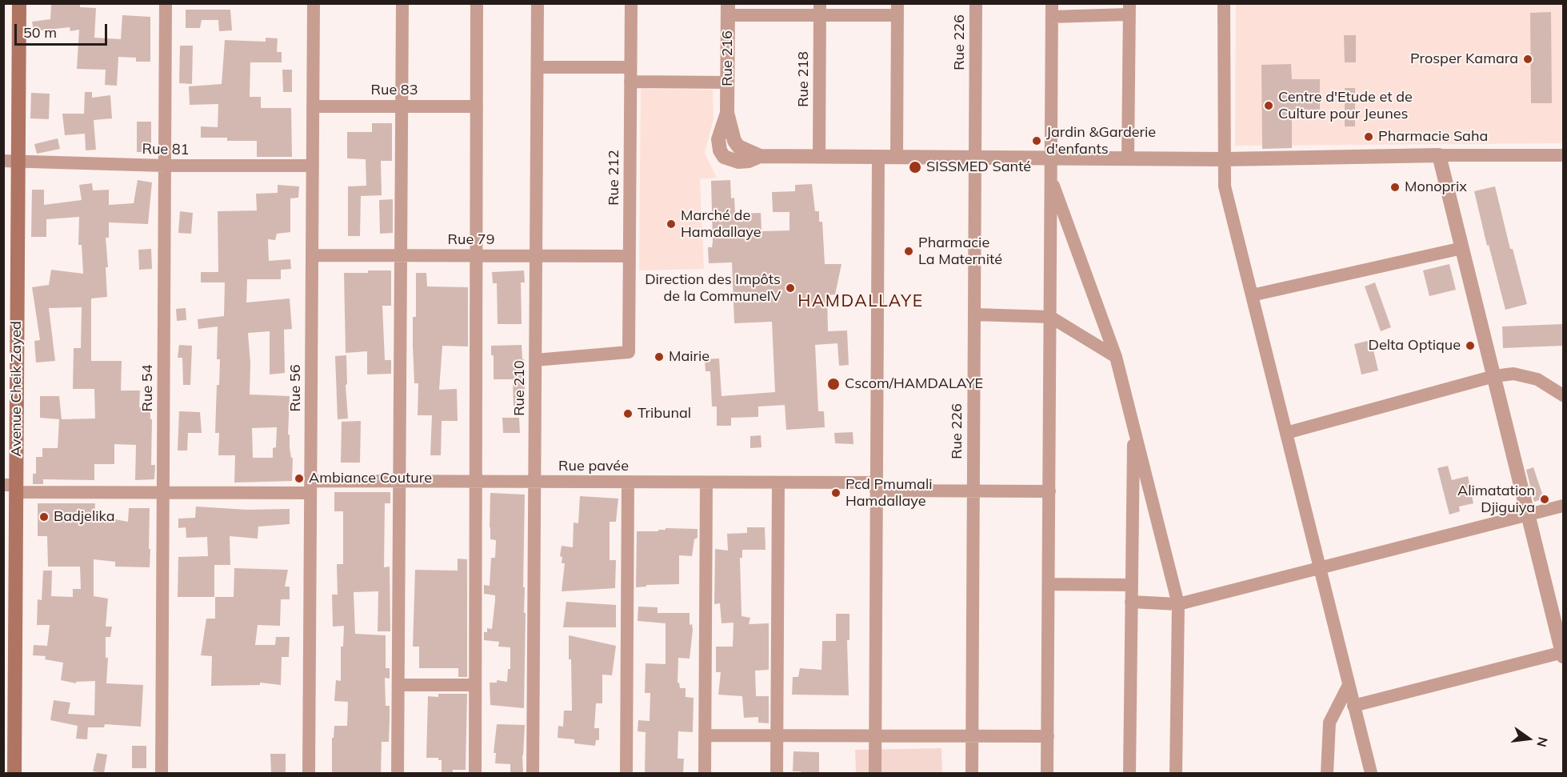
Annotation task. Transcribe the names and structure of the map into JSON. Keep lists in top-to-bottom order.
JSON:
{
  "streets": {
    "main road": ["Avenue Cheik Zayed"],
    "street": [
      "Rue 226",
      "Rue 216",
      "Rue 218",
      "Rue 83",
      "Rue 81",
      "Rue 212",
      "Rue 79",
      "Rue 54",
      "Rue 56",
      "Rue 210",
      "Rue pavée"
    ]
  },
  "crossings": [
    ["Rue 226", "Rue pavée"],
    ["Rue 216", "Rue 218"],
    ["Rue 83", "Rue 56"],
    ["Rue 81", "Rue 54"],
    ["Rue 81", "Rue 56"],
    ["Rue 81", "Avenue Cheik Zayed"],
    ["Rue 212", "Rue 79"],
    ["Rue 212", "Rue 210"],
    ["Rue 79", "Rue 56"],
    ["Rue 79", "Rue 210"],
    ["Rue 54", "Rue pavée"],
    ["Rue 56", "Rue pavée"],
    ["Rue 210", "Rue pavée"],
    ["Avenue Cheik Zayed", "Rue pavée"]
  ],
  "districts": ["HAMDALLAYE"],
  "places": [
    "Prosper Kamara",
    "Centre d'Etude et de Culture pour Jeunes",
    "Pharmacie Saha",
    "Jardin &Garderie d'enfants",
    "SISSMED Santé",
    "Monoprix",
    "Marché de Hamdallaye",
    "Pharmacie La Maternité",
    "Direction des Impôts de la CommuneIV",
    "Delta Optique",
    "Mairie",
    "Cscom/HAMDALAYE",
    "Tribunal",
    "Ambiance Couture",
    "Pcd Pmumali Hamdallaye",
    "Alimatation Djiguiya",
    "Badjelika"
  ],
  "scale_bar": "50 m",
  "north": "right"
}
